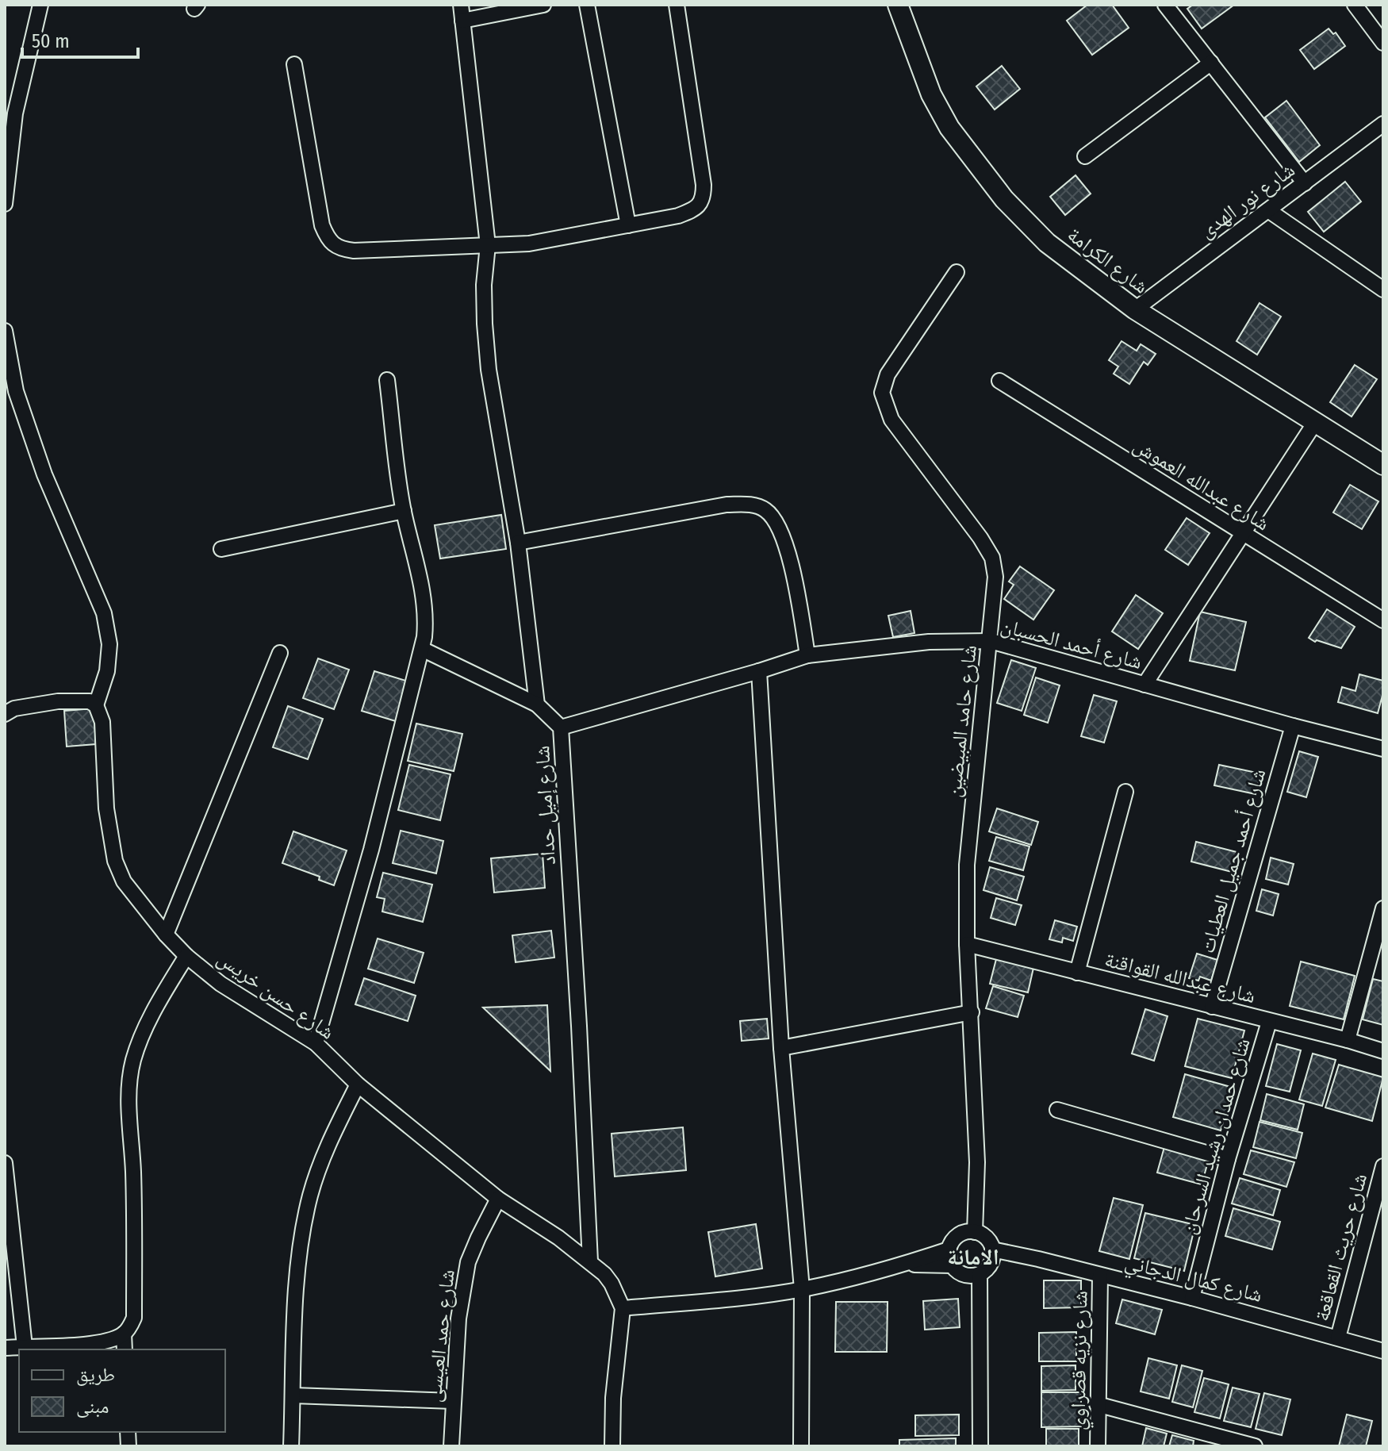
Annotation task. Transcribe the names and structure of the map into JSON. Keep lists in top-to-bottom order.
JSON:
{
  "streets": {
    "street": [
      "شارع نور الهدى",
      "شارع الكرامة",
      "شارع عبدالله العموش",
      "شارع أحمد الحسبان",
      "شارع حامد المبيضين",
      "شارع إميل حداد",
      "شارع أحمد جميل العطيات",
      "شارع عبدالله القواقنة",
      "شارع حسن خريس",
      "شارع حمدان رشيد السرحان",
      "شارع حريث القعاقعة",
      "شارع كمال الدجاني",
      "شارع حمد العيسى",
      "شارع نزيه قصراوي"
    ]
  },
  "crossings": [
    ["شارع نور الهدى", "شارع الكرامة"],
    ["شارع أحمد الحسبان", "شارع حامد المبيضين"],
    ["شارع أحمد الحسبان", "شارع إميل حداد"],
    ["شارع أحمد الحسبان", "شارع أحمد جميل العطيات"],
    ["شارع حامد المبيضين", "شارع عبدالله القواقنة"],
    ["شارع حامد المبيضين", "شارع كمال الدجاني"],
    ["شارع إميل حداد", "شارع حسن خريس"],
    ["شارع أحمد جميل العطيات", "شارع عبدالله القواقنة"],
    ["شارع عبدالله القواقنة", "شارع حمدان رشيد السرحان"],
    ["شارع حسن خريس", "شارع حمد العيسى"],
    ["شارع حمدان رشيد السرحان", "شارع كمال الدجاني"],
    ["شارع حريث القعاقعة", "شارع كمال الدجاني"],
    ["شارع كمال الدجاني", "شارع نزيه قصراوي"]
  ],
  "districts": ["الامانة"],
  "legend": ["طريق", "مبنى"],
  "scale_bar": "50 m"
}
